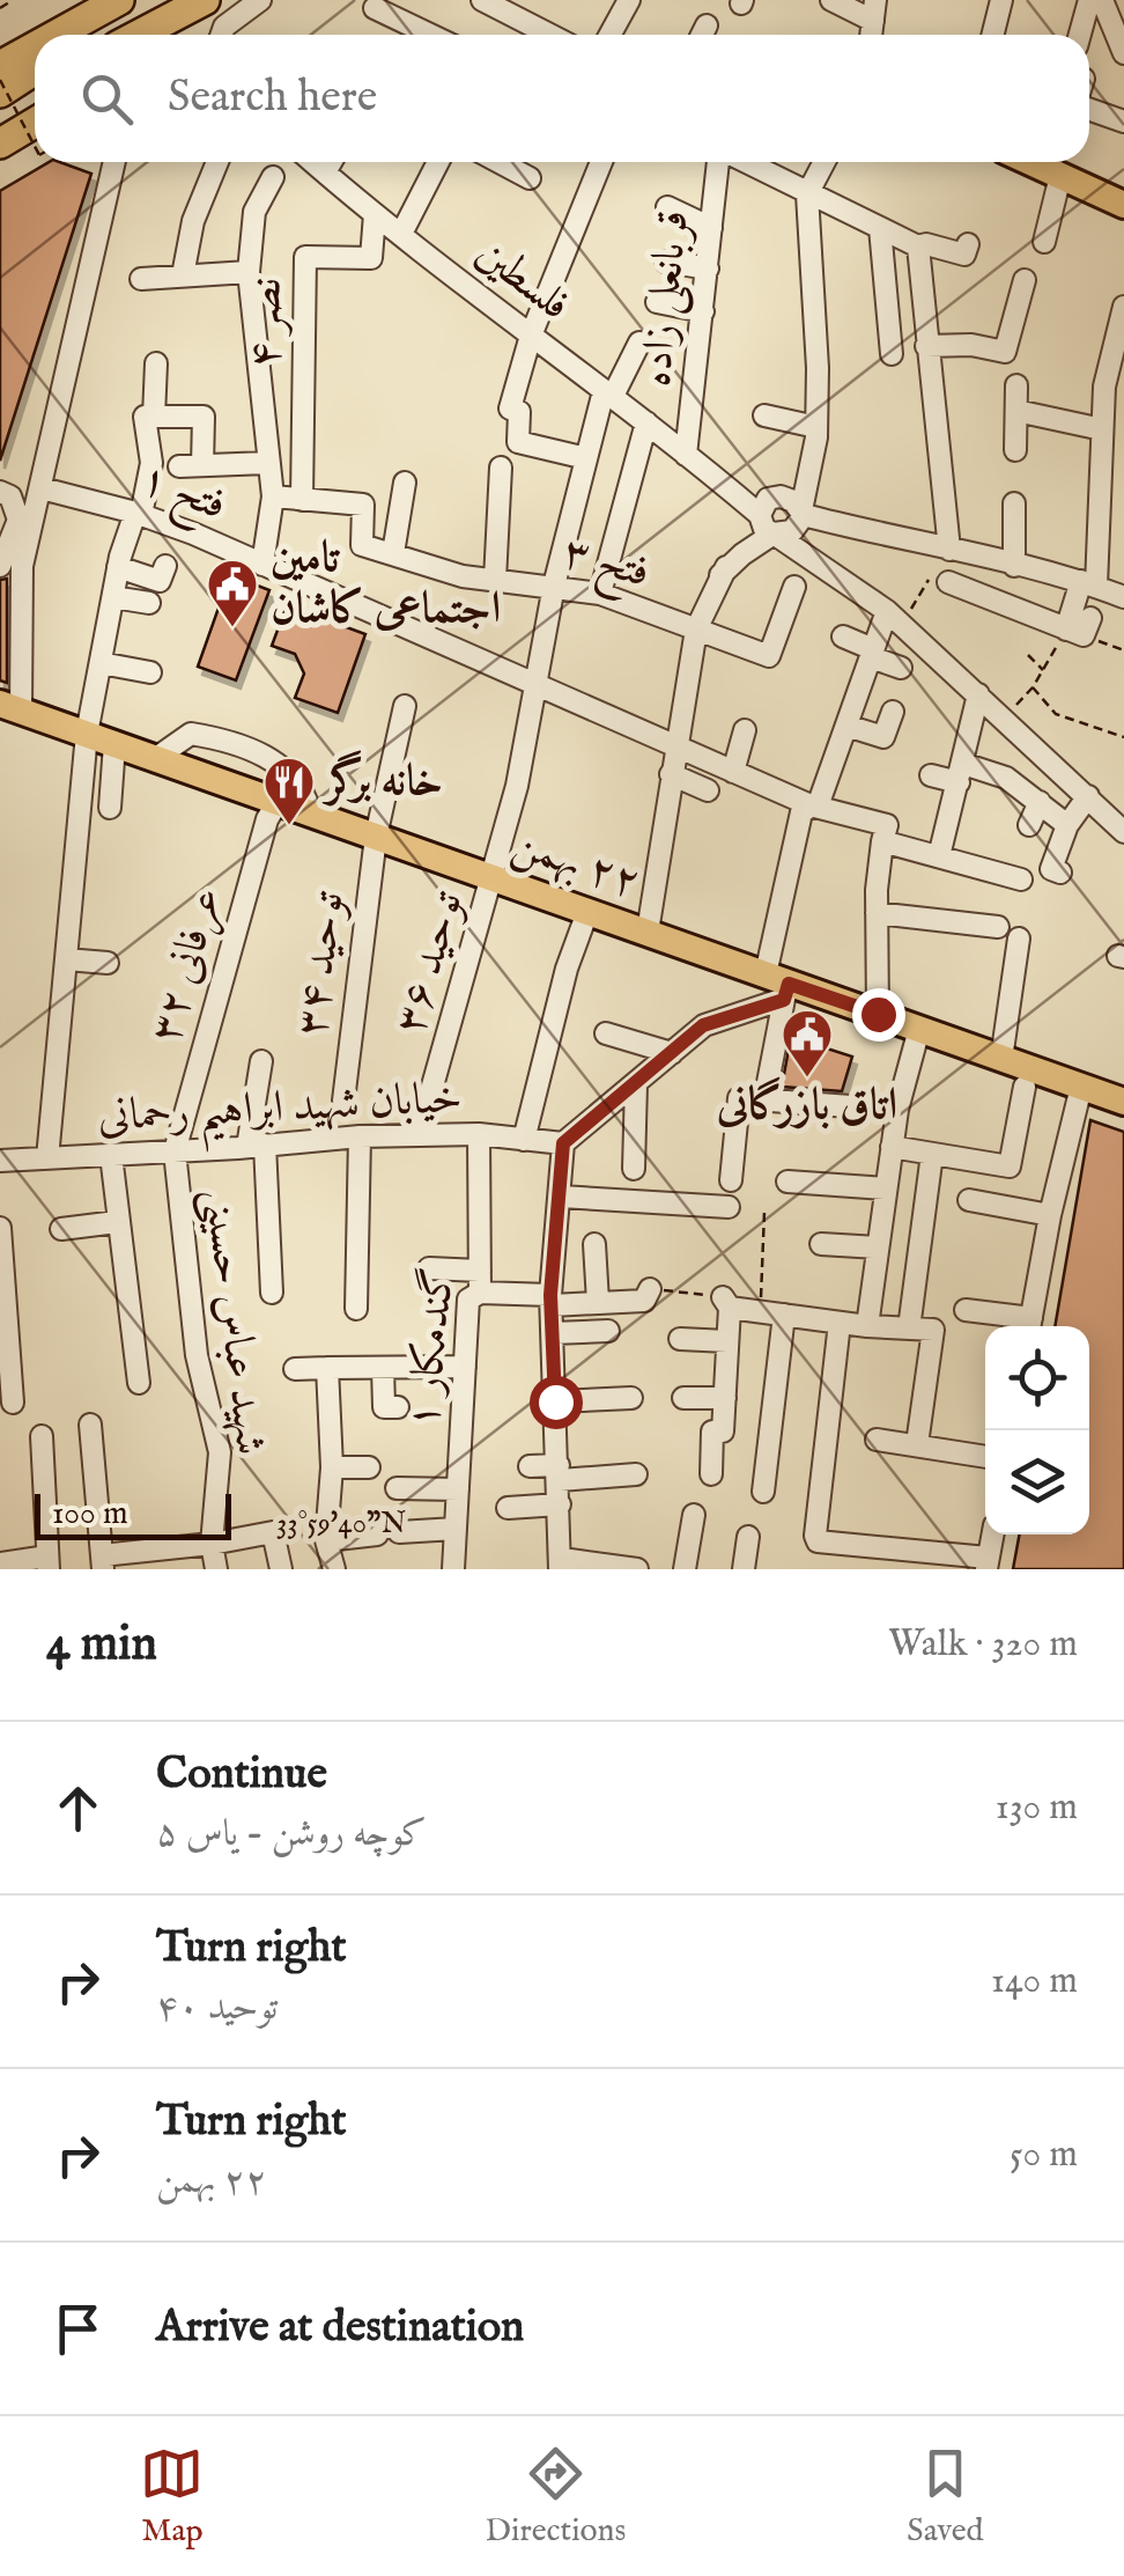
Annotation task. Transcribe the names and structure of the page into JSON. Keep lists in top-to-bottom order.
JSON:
{
  "streets": {
    "main road": ["٢٢ بهمن"],
    "street": [
      "فلسطین",
      "قربانعلی زاده",
      "نصر ۴",
      "فتح ۱",
      "فتح ۳",
      "توحید ۳۶",
      "توحید ۳۴",
      "عرفانی ۳۲",
      "خیابان شهید ابراهیم رحمانی",
      "شهید عباس حسینی",
      "گندمکار ۱"
    ]
  },
  "crossings": [
    ["فلسطین", "قربانعلی زاده"],
    ["فلسطین", "نصر ۴"],
    ["فلسطین", "توحید ۳۶"],
    ["نصر ۴", "فتح ۳"],
    ["فتح ۱", "توحید ۳۶"],
    ["فتح ۳", "توحید ۳۶"],
    ["٢٢ بهمن", "توحید ۳۶"],
    ["٢٢ بهمن", "توحید ۳۴"],
    ["٢٢ بهمن", "عرفانی ۳۲"],
    ["توحید ۳۶", "خیابان شهید ابراهیم رحمانی"],
    ["عرفانی ۳۲", "خیابان شهید ابراهیم رحمانی"],
    ["عرفانی ۳۲", "شهید عباس حسینی"],
    ["خیابان شهید ابراهیم رحمانی", "شهید عباس حسینی"],
    ["خیابان شهید ابراهیم رحمانی", "گندمکار ۱"]
  ],
  "places": {
    "public building": ["تامین اجتماعی کاشان", "اتاق بازرگانی"],
    "restaurant": ["خانه برگر"]
  },
  "scale_bar": "100 m",
  "page": {
    "search": "Search here",
    "scale": "100 m",
    "heading": ["4 min", "Walk · 320 m"],
    "list": [
      ["Continue", "کوچه روشن - یاس ۵", "130 m"],
      ["Turn right", "توحید ۴۰", "140 m"],
      ["Turn right", "٢٢ بهمن", "50 m"],
      "Arrive at destination"
    ],
    "nav": ["Map", "Directions", "Saved"]
  },
  "coordinates": ["33°59'40\"N"]
}
